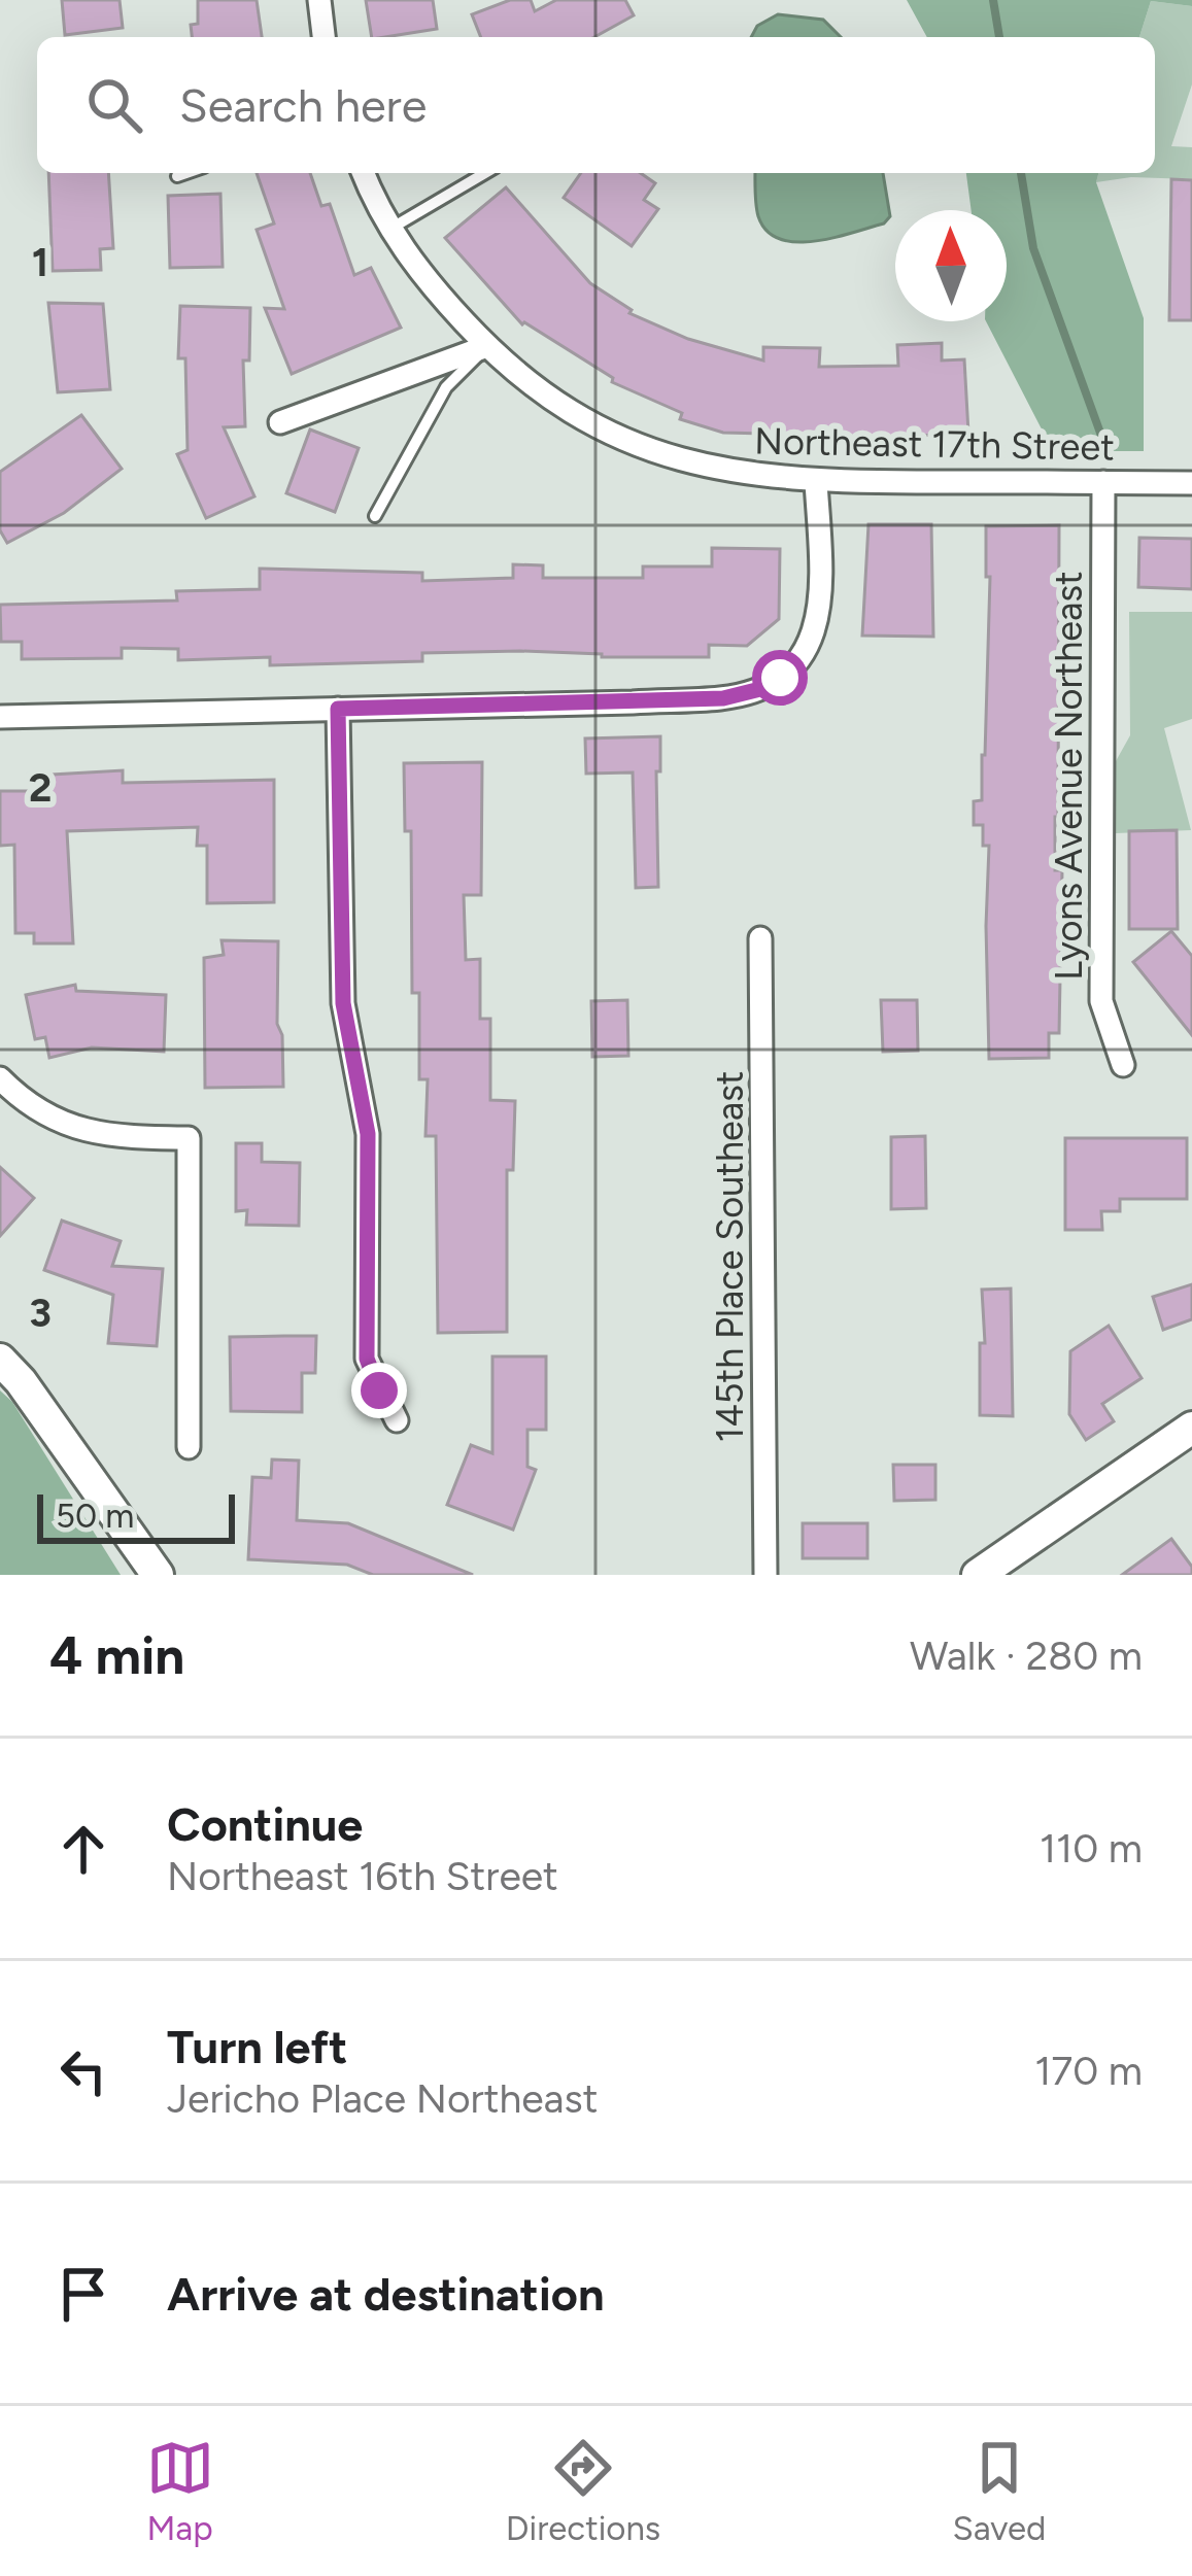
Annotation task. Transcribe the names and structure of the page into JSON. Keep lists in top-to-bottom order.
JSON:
{
  "streets": {
    "street": ["Northeast 17th Street", "Lyons Avenue Northeast", "145th Place Southeast"]
  },
  "crossings": [
    ["Northeast 17th Street", "Lyons Avenue Northeast"]
  ],
  "scale_bar": "50 m",
  "north": "top",
  "page": {
    "search": "Search here",
    "scale": "50 m",
    "heading": ["4 min", "Walk · 280 m"],
    "list": [
      ["Continue", "Northeast 16th Street", "110 m"],
      ["Turn left", "Jericho Place Northeast", "170 m"],
      "Arrive at destination"
    ],
    "nav": ["Map", "Directions", "Saved"]
  },
  "grid": {
    "rows": ["1", "2", "3"]
  }
}
